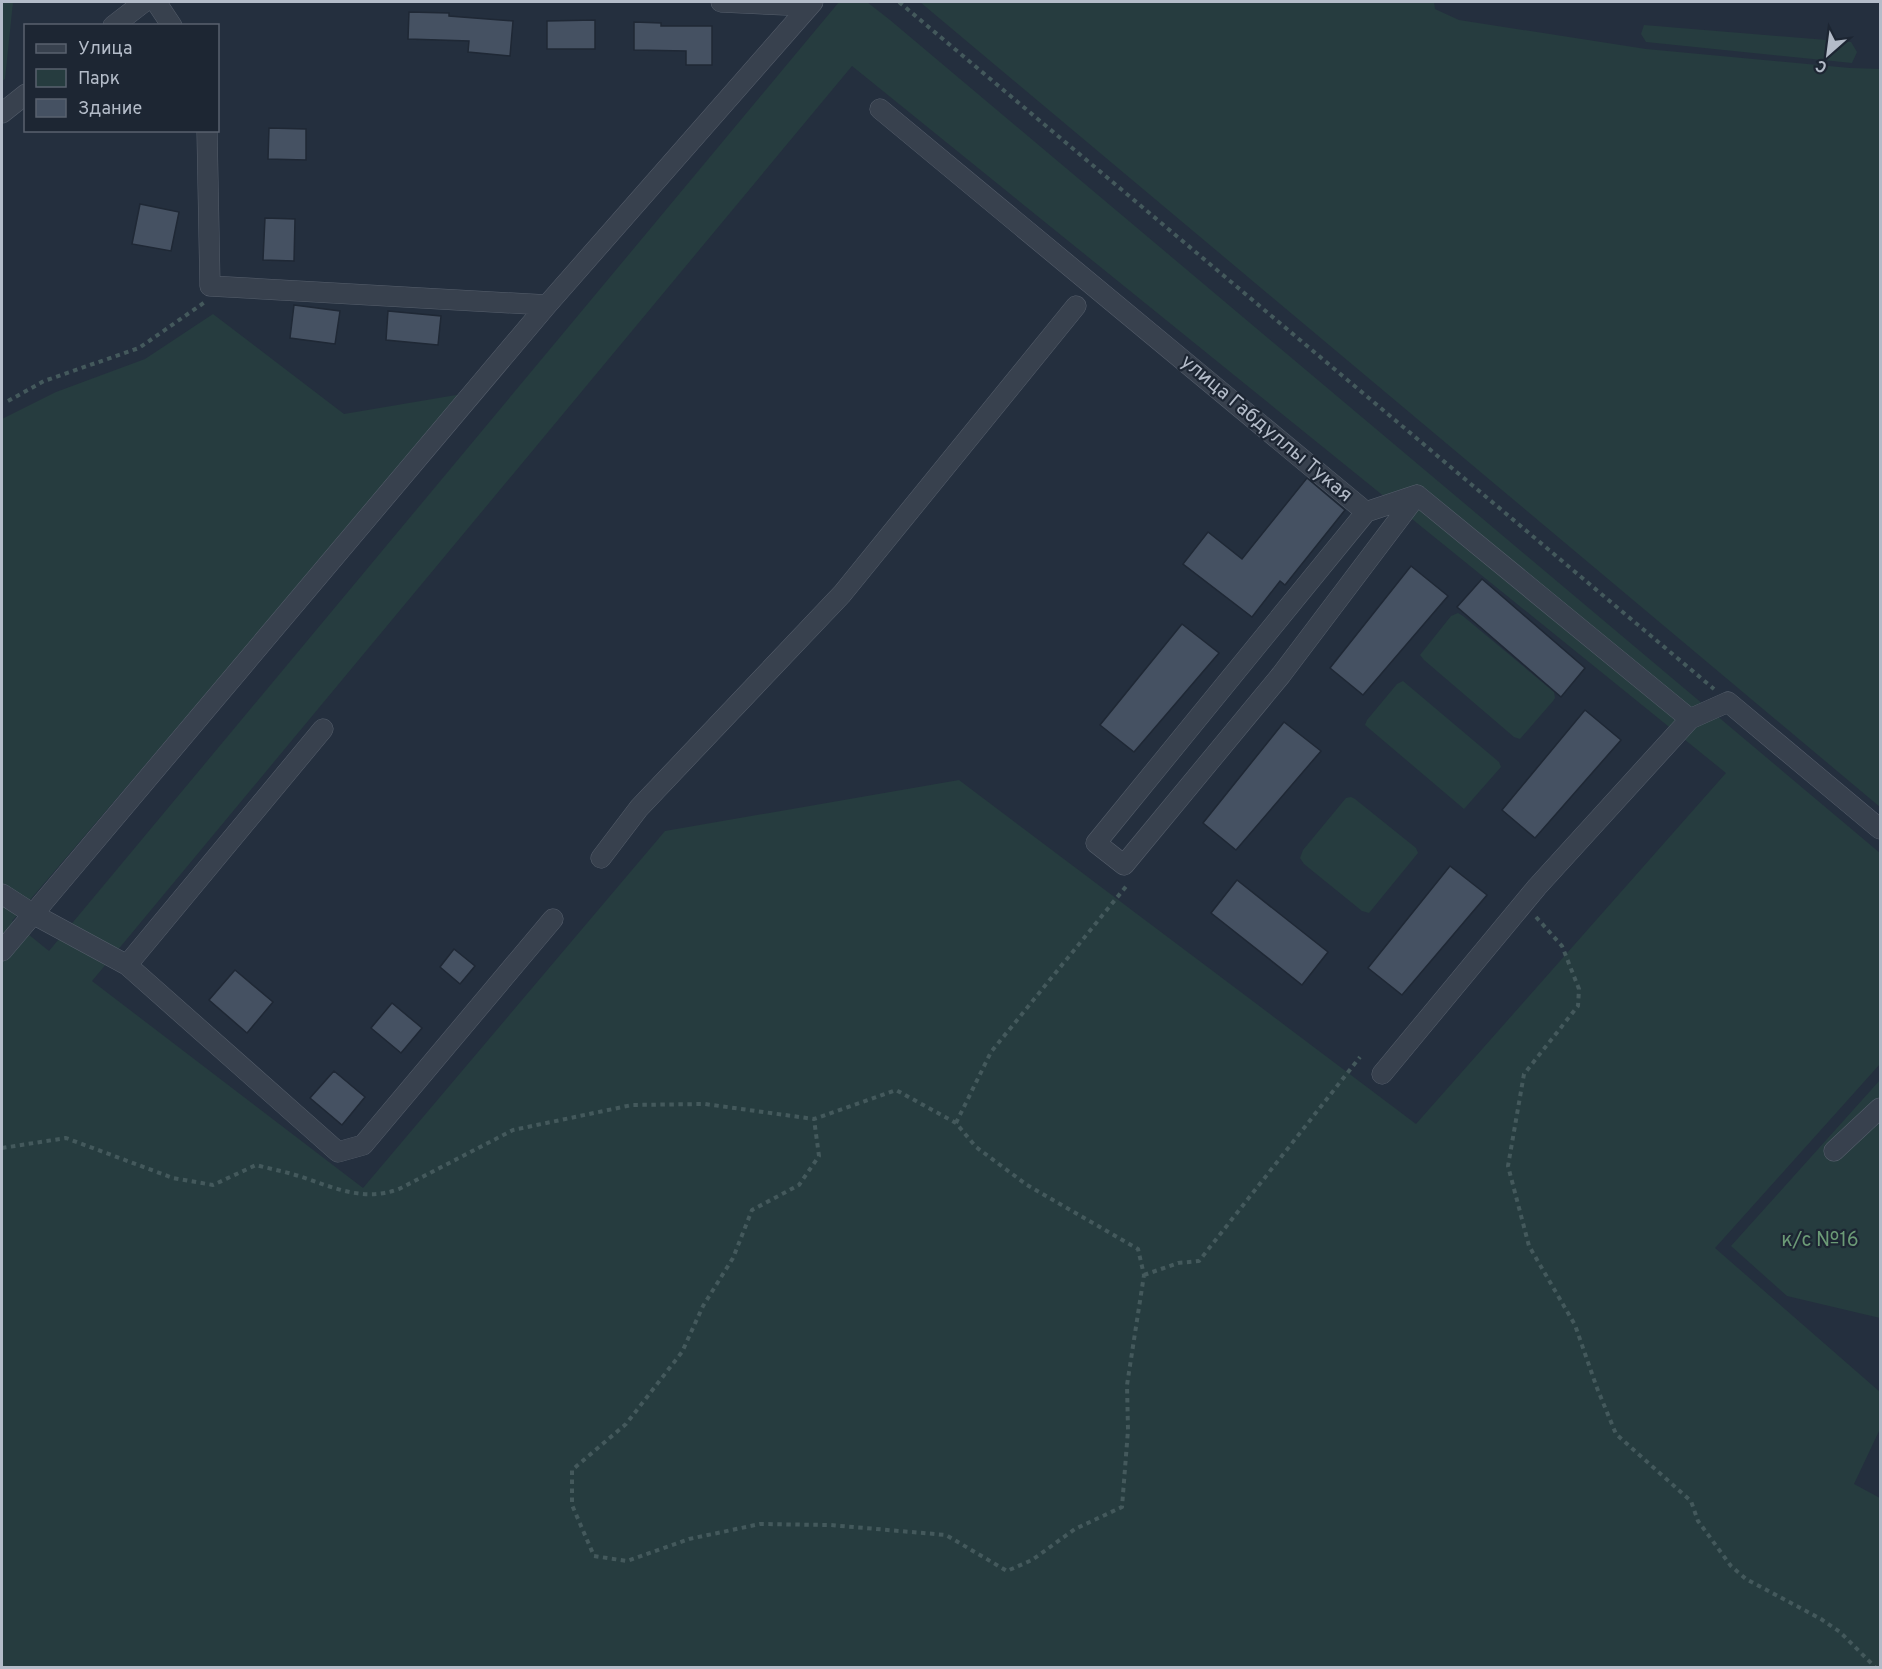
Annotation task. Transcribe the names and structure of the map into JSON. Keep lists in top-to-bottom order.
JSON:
{
  "streets": {
    "street": ["улица Габдуллы Тукая"]
  },
  "parks": ["к/с №16"],
  "legend": ["Улица", "Парк", "Здание"],
  "north": "bottom left"
}
